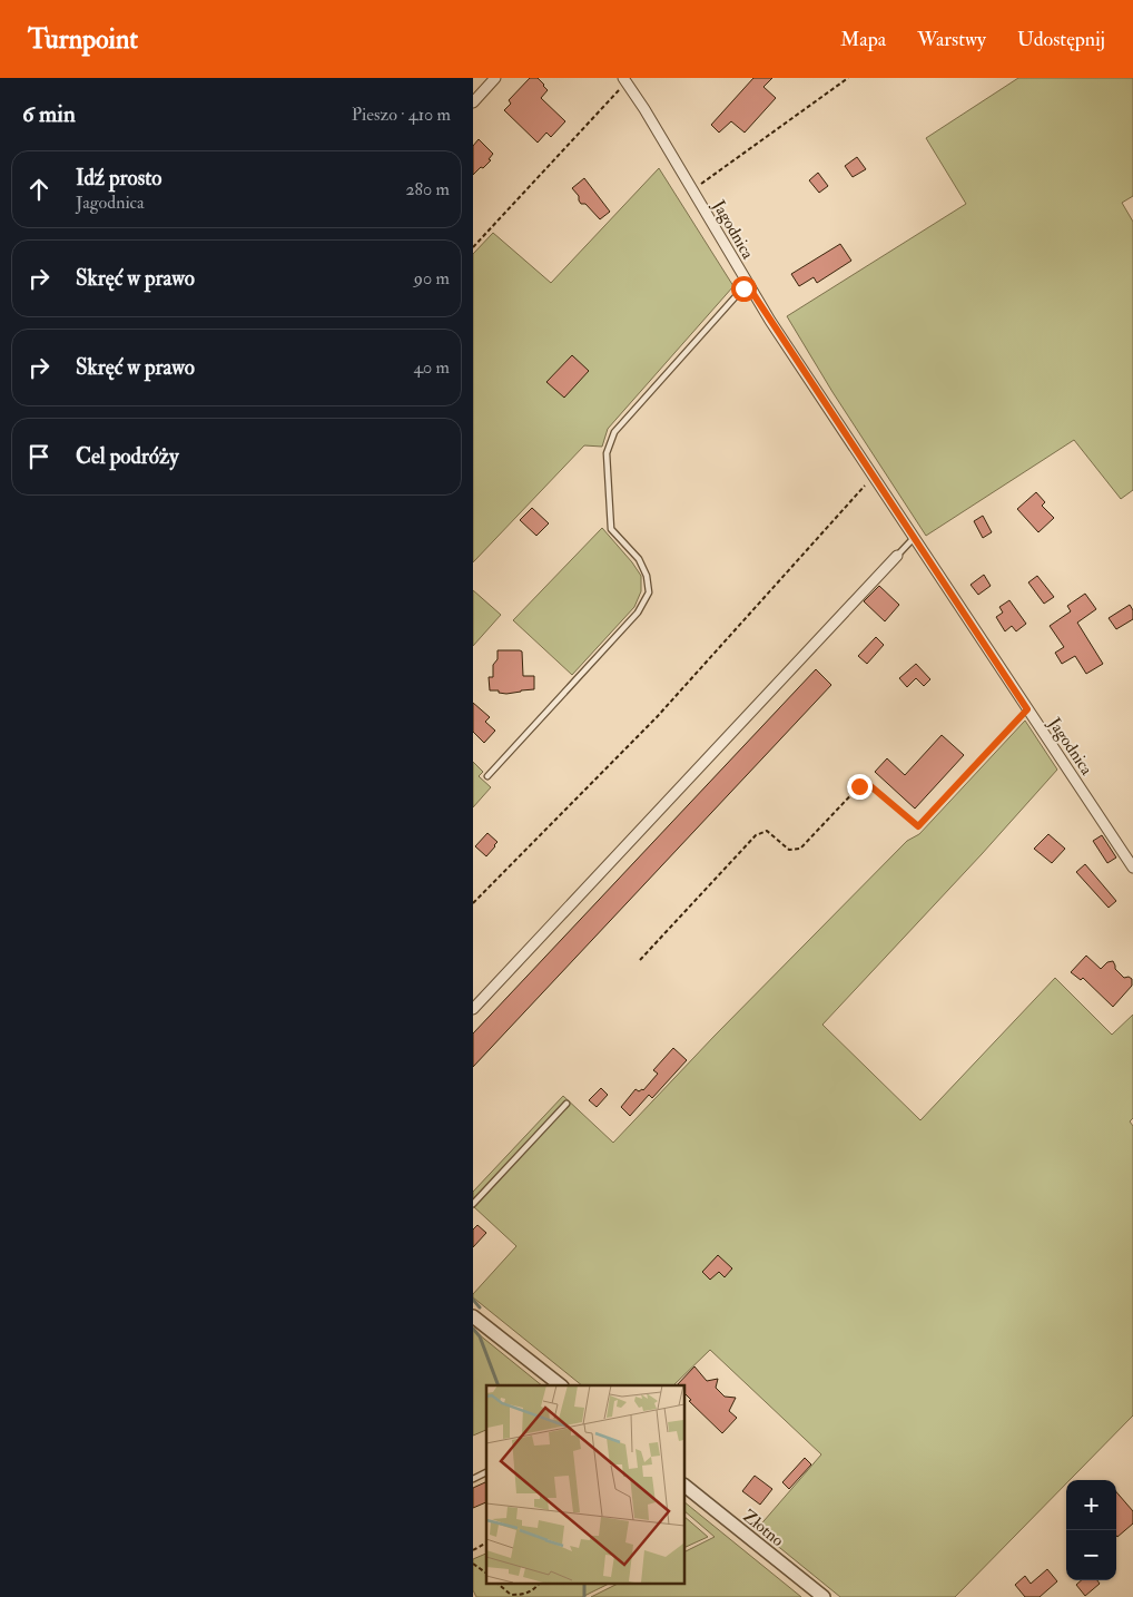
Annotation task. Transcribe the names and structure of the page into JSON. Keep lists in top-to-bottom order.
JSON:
{
  "streets": {
    "street": ["Jagodnica", "Złotno"]
  },
  "page": {
    "header": "Turnpoint",
    "nav": ["Mapa", "Warstwy", "Udostępnij"],
    "heading": ["6 min", "Pieszo · 410 m"],
    "list": [
      ["Idź prosto", "Jagodnica", "280 m"],
      ["Skręć w prawo", "90 m"],
      ["Skręć w prawo", "40 m"],
      "Cel podróży"
    ],
    "map_buttons": ["+", "−"]
  }
}
